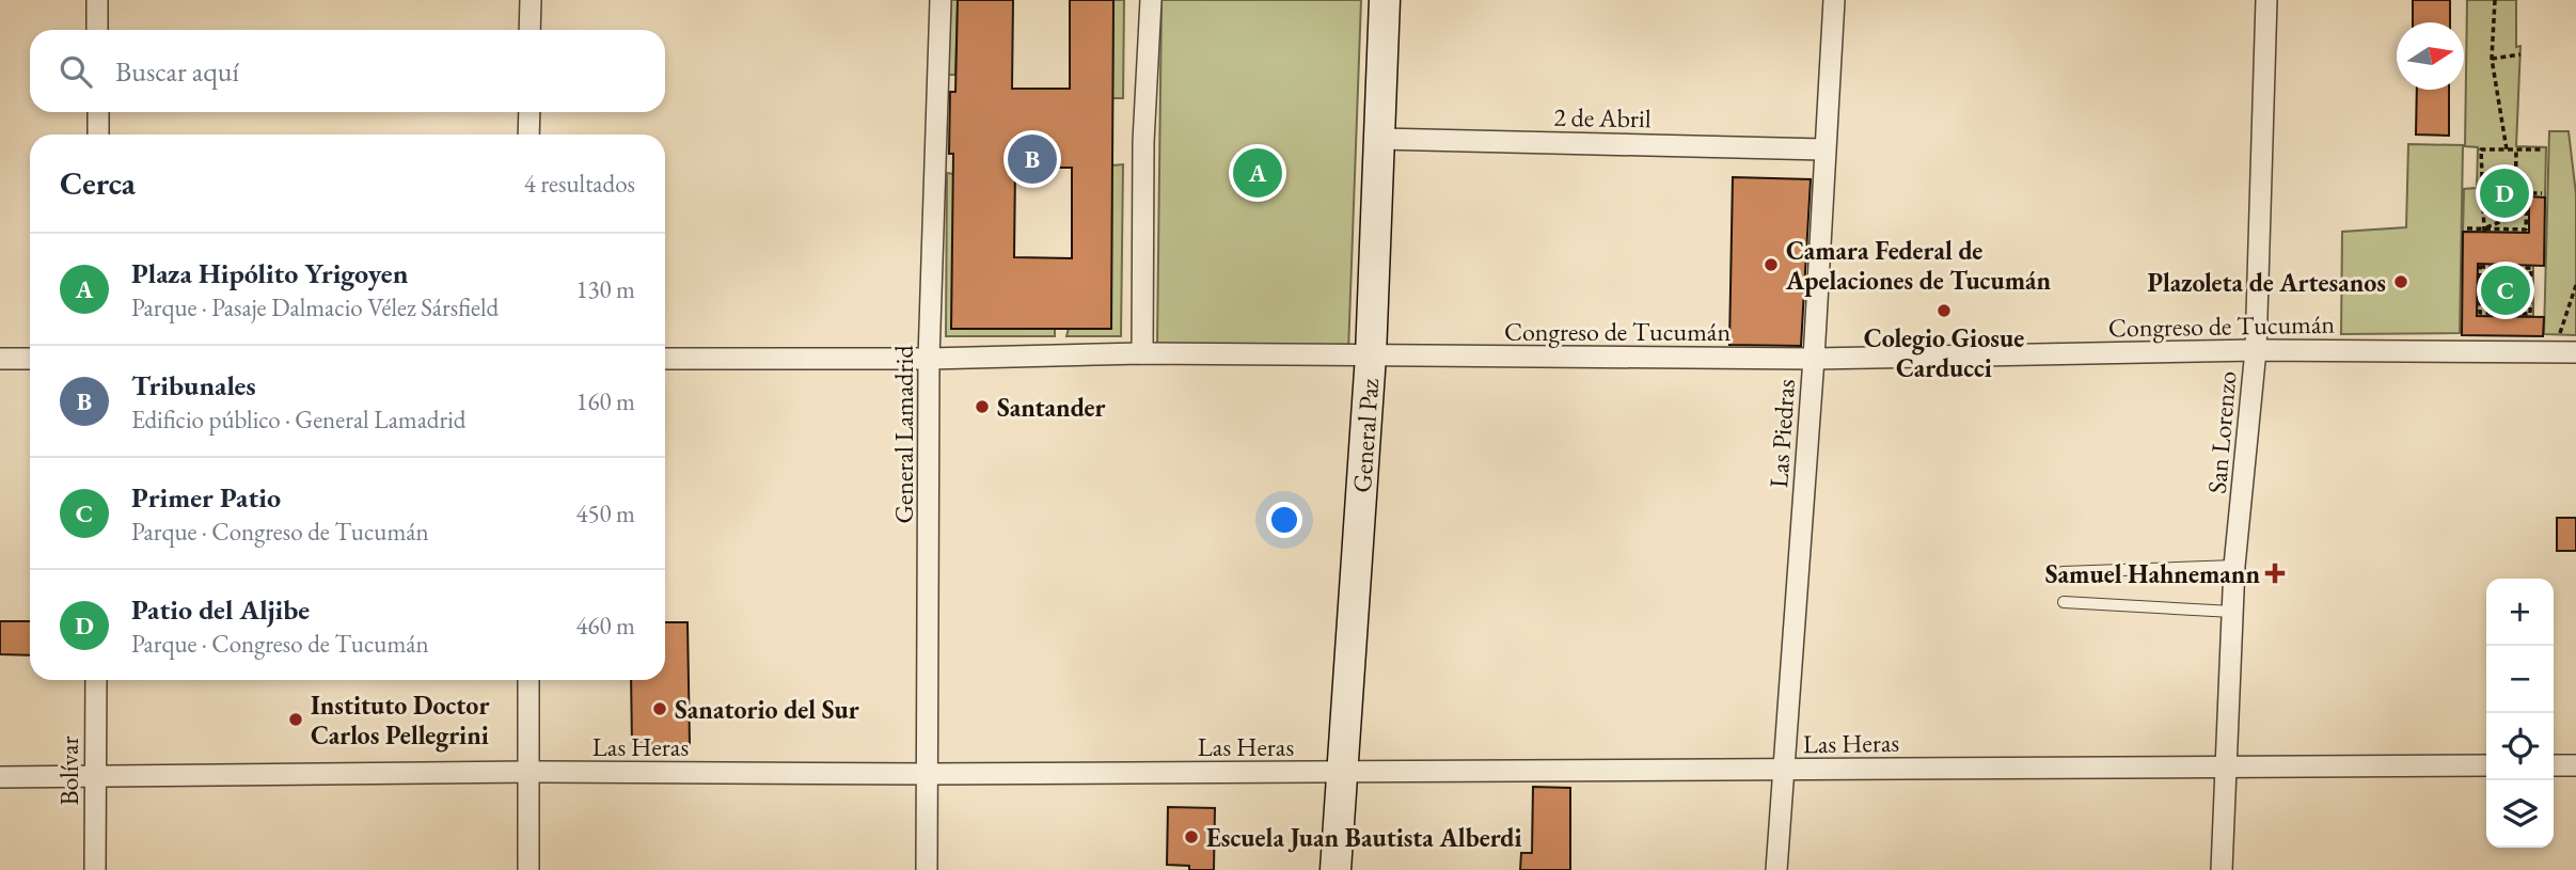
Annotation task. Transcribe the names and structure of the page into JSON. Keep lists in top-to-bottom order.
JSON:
{
  "streets": {
    "street": [
      "2 de Abril",
      "Congreso de Tucumán",
      "San Lorenzo",
      "Las Piedras",
      "General Lamadrid",
      "General Paz",
      "Las Heras",
      "Bolívar"
    ]
  },
  "crossings": [
    ["2 de Abril", "Las Piedras"],
    ["2 de Abril", "General Paz"],
    ["Congreso de Tucumán", "San Lorenzo"],
    ["Congreso de Tucumán", "Las Piedras"],
    ["Congreso de Tucumán", "General Lamadrid"],
    ["Congreso de Tucumán", "General Paz"],
    ["San Lorenzo", "Las Heras"],
    ["Las Piedras", "Las Heras"],
    ["General Lamadrid", "Las Heras"],
    ["General Paz", "Las Heras"],
    ["Las Heras", "Bolívar"]
  ],
  "places": {
    "other": [
      "Camara Federal de Apelaciones de Tucumán",
      "Plazoleta de Artesanos",
      "Colegio Giosue Carducci",
      "Santander",
      "Sanatorio del Sur",
      "Instituto Doctor Carlos Pellegrini",
      "Escuela Juan Bautista Alberdi"
    ],
    "health": ["Samuel Hahnemann"]
  },
  "north": "right",
  "page": {
    "search": "Buscar aquí",
    "pins": [
      "B",
      "A",
      "D",
      "C"
    ],
    "heading": ["Cerca", "4 resultados"],
    "list": [
      {
        "mark": "A",
        "name": "Plaza Hipólito Yrigoyen",
        "note": "Parque · Pasaje Dalmacio Vélez Sársfield",
        "value": "130 m"
      },
      {
        "mark": "B",
        "name": "Tribunales",
        "note": "Edificio público · General Lamadrid",
        "value": "160 m"
      },
      {
        "mark": "C",
        "name": "Primer Patio",
        "note": "Parque · Congreso de Tucumán",
        "value": "450 m"
      },
      {
        "mark": "D",
        "name": "Patio del Aljibe",
        "note": "Parque · Congreso de Tucumán",
        "value": "460 m"
      }
    ],
    "map_buttons": ["+", "−"]
  }
}
